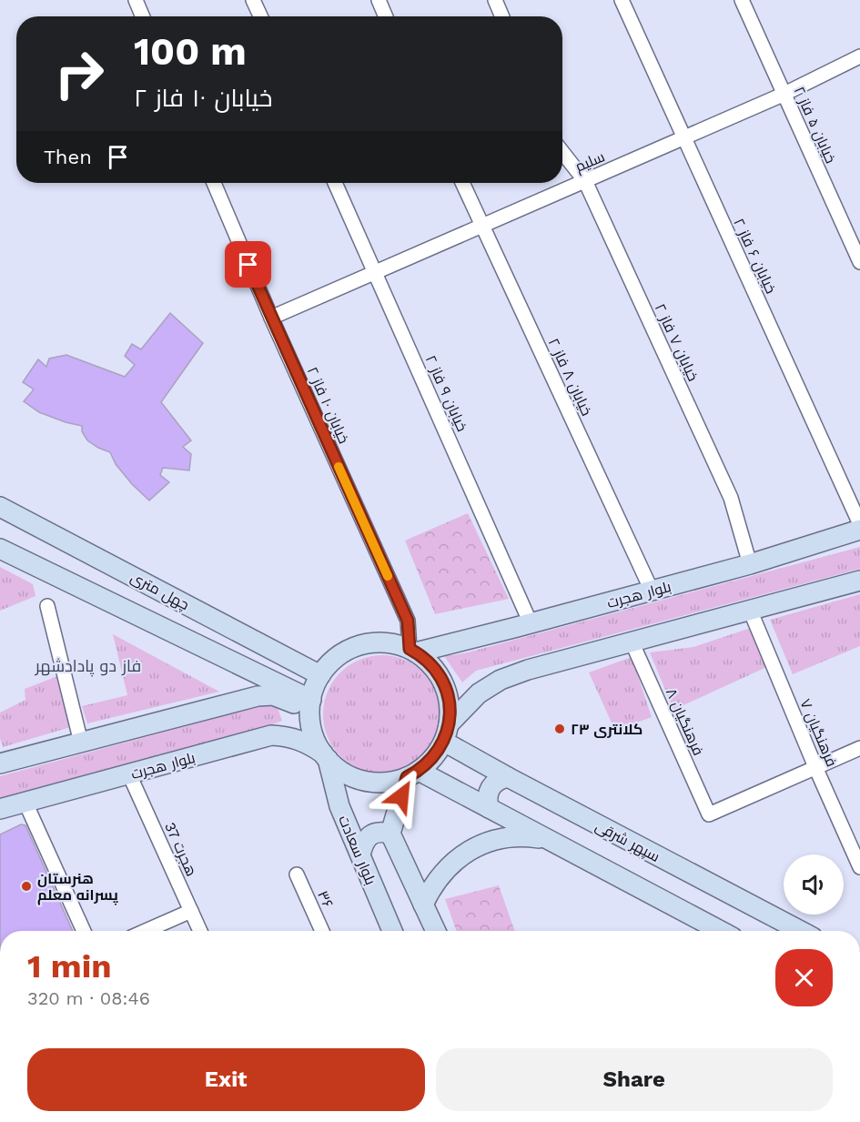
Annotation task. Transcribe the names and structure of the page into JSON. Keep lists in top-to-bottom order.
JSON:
{
  "streets": {
    "main road": [
      "چهل متری",
      "بلوار هجرت",
      "سپهر شرقی",
      "بلوار سعادت"
    ],
    "street": [
      "خیابان ۵ فاز ۲",
      "سلیم",
      "خیابان ۶ فاز ۲",
      "خیابان ۷ فاز ۲",
      "خیابان ۸ فاز ۲",
      "خیابان ۹ فاز ۲",
      "خیابان ۱۰ فاز ۲",
      "فرهنگیان ۸",
      "فرهنگیان ۷",
      "هجرت 37",
      "۳۶"
    ]
  },
  "crossings": [
    ["خیابان ۵ فاز ۲", "سلیم"],
    ["سلیم", "خیابان ۶ فاز ۲"],
    ["سلیم", "خیابان ۷ فاز ۲"],
    ["سلیم", "خیابان ۸ فاز ۲"],
    ["سلیم", "خیابان ۹ فاز ۲"],
    ["سلیم", "خیابان ۱۰ فاز ۲"],
    ["خیابان ۷ فاز ۲", "بلوار هجرت"],
    ["خیابان ۸ فاز ۲", "بلوار هجرت"],
    ["خیابان ۹ فاز ۲", "بلوار هجرت"],
    ["خیابان ۱۰ فاز ۲", "چهل متری"],
    ["خیابان ۱۰ فاز ۲", "بلوار هجرت"],
    ["خیابان ۱۰ فاز ۲", "سپهر شرقی"],
    ["خیابان ۱۰ فاز ۲", "بلوار سعادت"],
    ["چهل متری", "بلوار هجرت"],
    ["چهل متری", "سپهر شرقی"],
    ["چهل متری", "بلوار سعادت"],
    ["بلوار هجرت", "سپهر شرقی"],
    ["بلوار هجرت", "هجرت 37"],
    ["بلوار هجرت", "بلوار سعادت"],
    ["فرهنگیان ۸", "فرهنگیان ۷"],
    ["سپهر شرقی", "بلوار سعادت"]
  ],
  "districts": ["فاز دو پادادشهر"],
  "places": ["کلانتری ۲۳", "هنرستان پسرانه معلم"],
  "page": {
    "turn": ["100 m", "خیابان ۱۰ فاز ۲"],
    "then": "Then",
    "heading": ["1 min", "320 m · 08:46"],
    "buttons": ["Exit", "Share"]
  }
}
